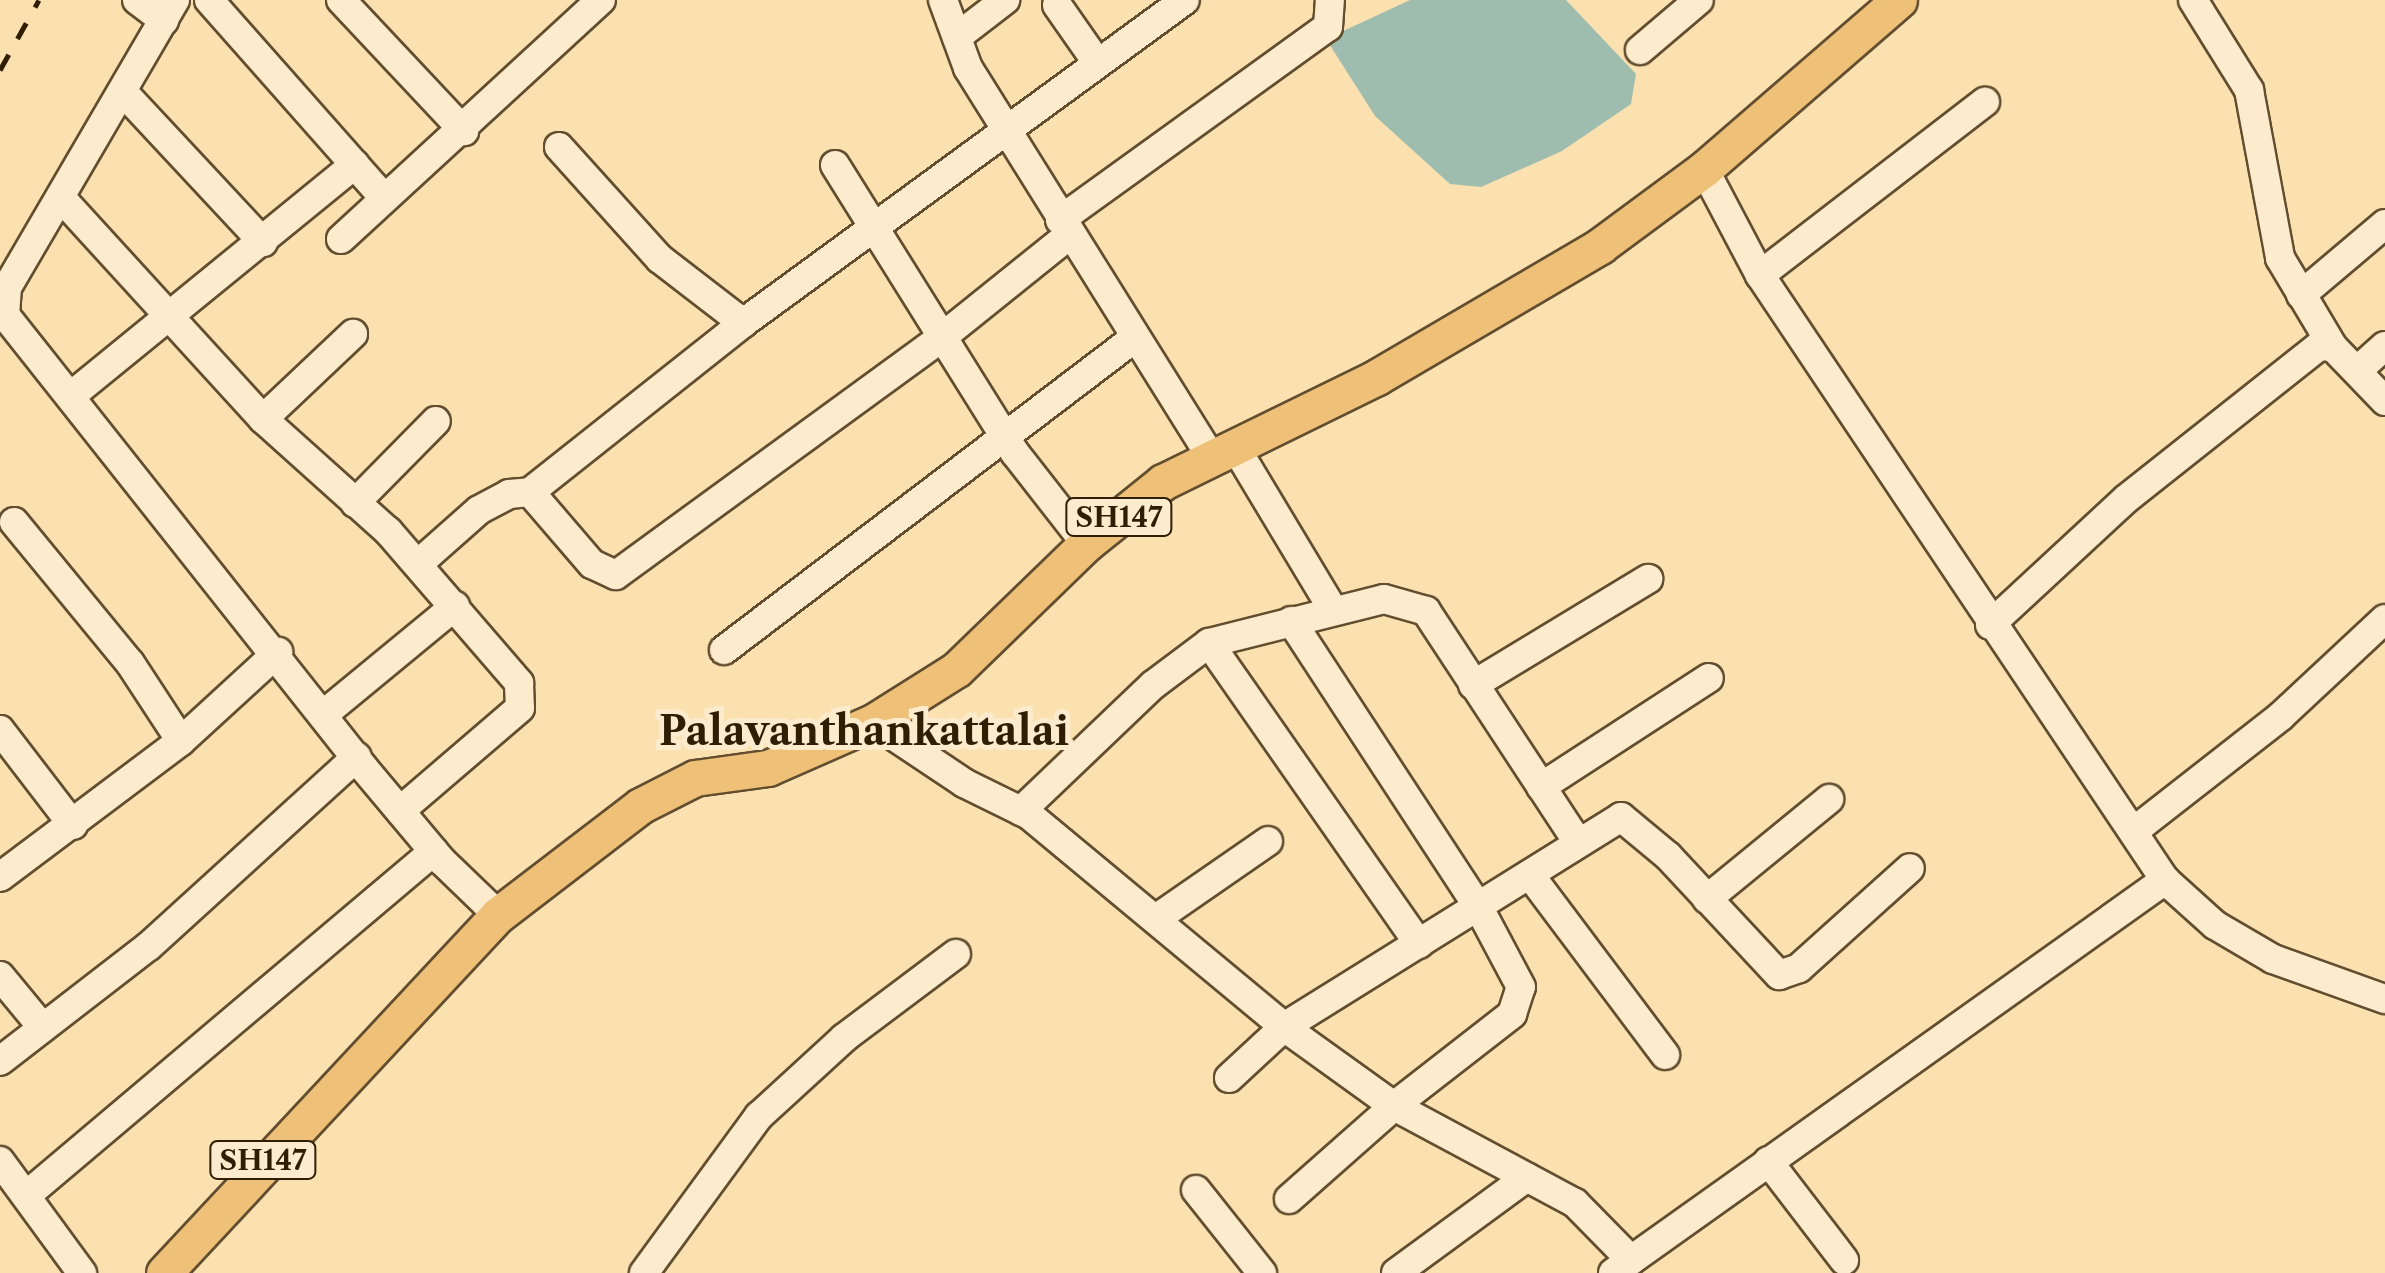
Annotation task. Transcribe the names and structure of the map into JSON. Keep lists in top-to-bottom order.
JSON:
{
  "streets": {
    "main road": ["SH147"]
  },
  "districts": ["Palavanthankattalai"]
}
